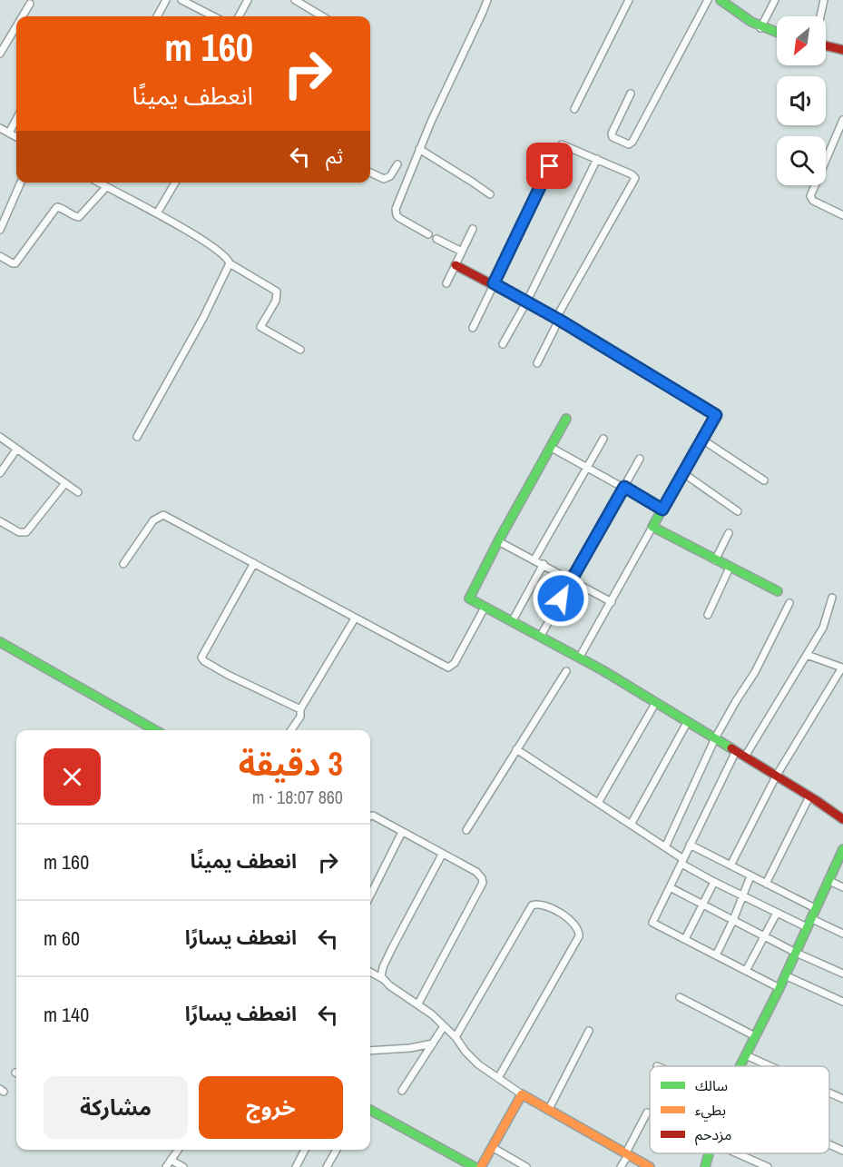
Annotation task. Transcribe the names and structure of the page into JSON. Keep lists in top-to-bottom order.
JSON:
{
  "legend": ["سالك", "بطيء", "مزدحم"],
  "north": "bottom left",
  "page": {
    "turn": ["160 m", "انعطف يمينًا"],
    "then": "ثم",
    "heading": ["3 دقيقة", "860 m · 18:07"],
    "list": [
      {
        "name": "انعطف يمينًا",
        "value": "160 m"
      },
      {
        "name": "انعطف يسارًا",
        "value": "60 m"
      },
      {
        "name": "انعطف يسارًا",
        "value": "140 m"
      }
    ],
    "buttons": ["خروج", "مشاركة"]
  }
}
